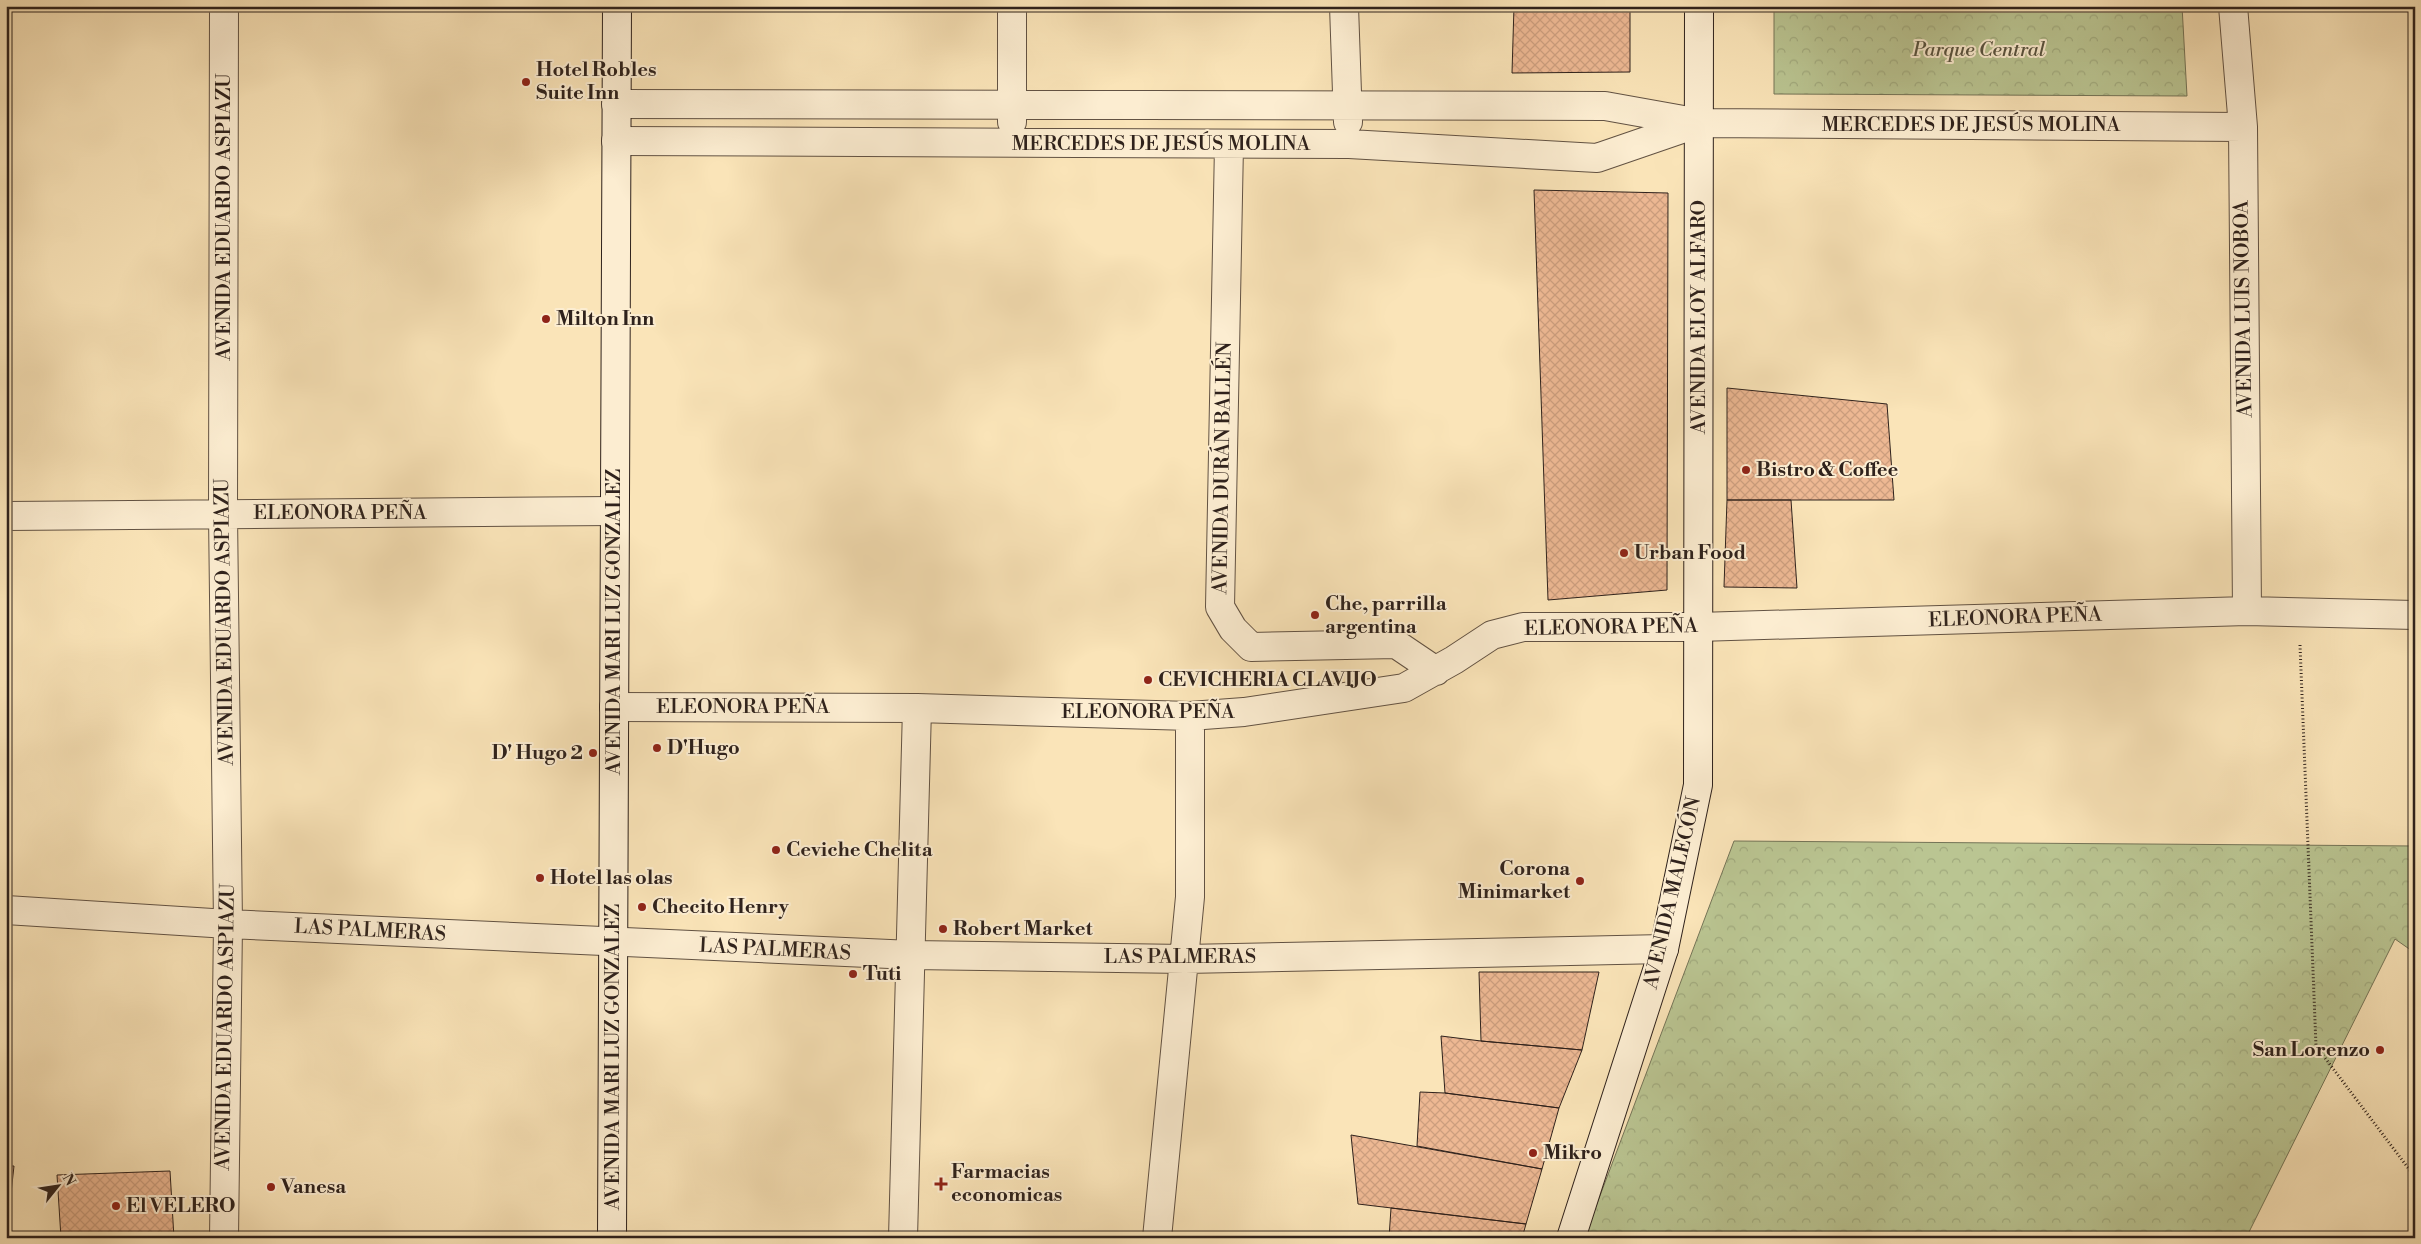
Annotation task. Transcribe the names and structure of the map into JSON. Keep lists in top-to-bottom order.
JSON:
{
  "streets": {
    "street": [
      "MERCEDES DE JESÚS MOLINA",
      "AVENIDA EDUARDO ASPIAZU",
      "AVENIDA LUIS NOBOA",
      "AVENIDA ELOY ALFARO",
      "AVENIDA DURÁN BALLÉN",
      "ELEONORA PEÑA",
      "AVENIDA MARI LUZ GONZALEZ",
      "AVENIDA MALECÓN",
      "LAS PALMERAS"
    ]
  },
  "crossings": [
    ["MERCEDES DE JESÚS MOLINA", "AVENIDA LUIS NOBOA"],
    ["MERCEDES DE JESÚS MOLINA", "AVENIDA ELOY ALFARO"],
    ["MERCEDES DE JESÚS MOLINA", "AVENIDA DURÁN BALLÉN"],
    ["MERCEDES DE JESÚS MOLINA", "AVENIDA MARI LUZ GONZALEZ"],
    ["AVENIDA EDUARDO ASPIAZU", "ELEONORA PEÑA"],
    ["AVENIDA EDUARDO ASPIAZU", "LAS PALMERAS"],
    ["AVENIDA LUIS NOBOA", "ELEONORA PEÑA"],
    ["AVENIDA ELOY ALFARO", "ELEONORA PEÑA"],
    ["AVENIDA ELOY ALFARO", "AVENIDA MALECÓN"],
    ["AVENIDA DURÁN BALLÉN", "ELEONORA PEÑA"],
    ["ELEONORA PEÑA", "AVENIDA MARI LUZ GONZALEZ"],
    ["ELEONORA PEÑA", "AVENIDA MALECÓN"],
    ["AVENIDA MARI LUZ GONZALEZ", "LAS PALMERAS"],
    ["AVENIDA MALECÓN", "LAS PALMERAS"]
  ],
  "parks": ["Parque Central"],
  "places": {
    "other": [
      "Hotel Robles Suite Inn",
      "Milton Inn",
      "Bistro & Coffee",
      "Urban Food",
      "Che, parrilla argentina",
      "CEVICHERIA CLAVIJO",
      "D'Hugo",
      "D' Hugo 2",
      "Ceviche Chelita",
      "Hotel las olas",
      "Corona Minimarket",
      "Checito Henry",
      "Robert Market",
      "Tuti",
      "San Lorenzo",
      "Mikro",
      "Vanesa",
      "El VELERO"
    ],
    "health": ["Farmacias economicas"]
  },
  "north": "top right"
}
